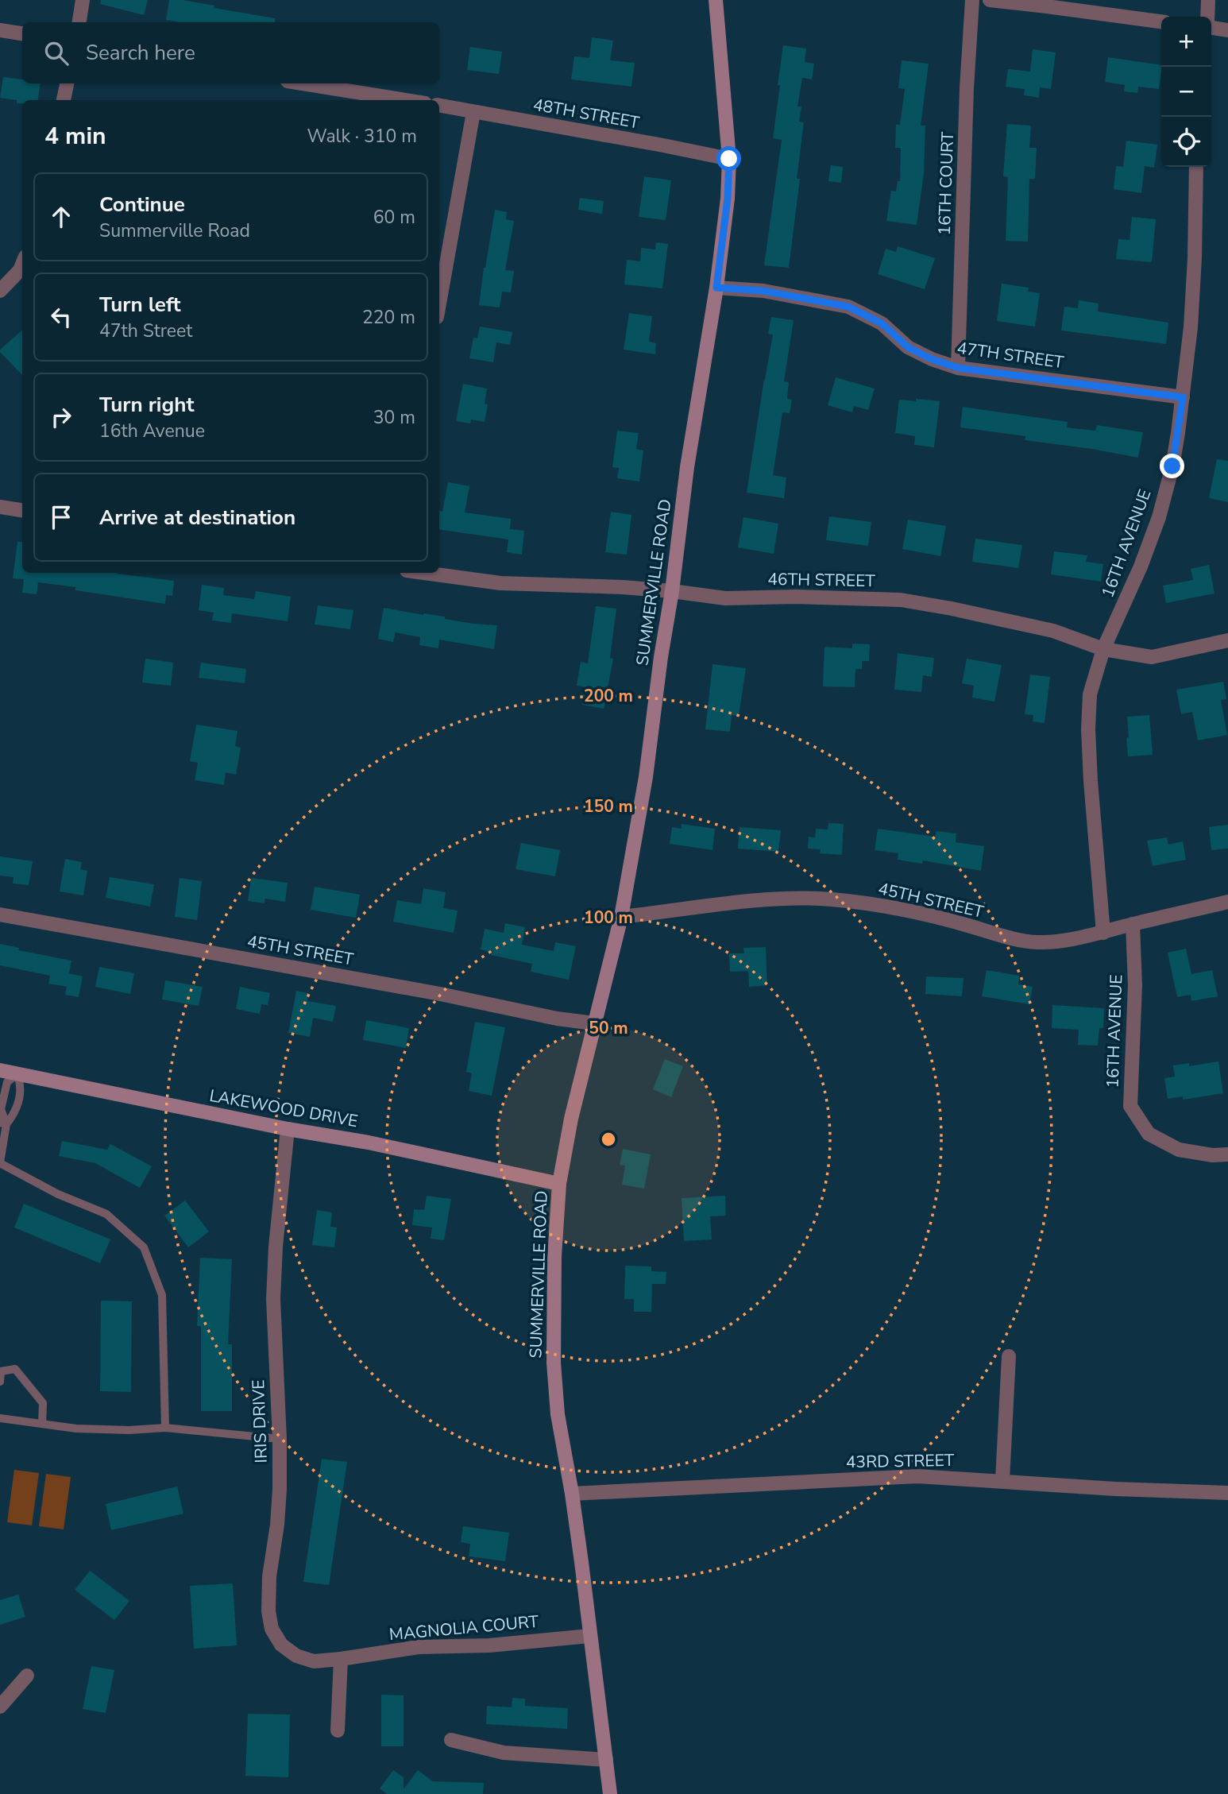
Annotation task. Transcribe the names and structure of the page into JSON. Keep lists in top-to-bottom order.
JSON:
{
  "streets": {
    "main road": ["SUMMERVILLE ROAD", "LAKEWOOD DRIVE"],
    "street": [
      "48TH STREET",
      "16TH COURT",
      "47TH STREET",
      "16TH AVENUE",
      "46TH STREET",
      "45TH STREET",
      "IRIS DRIVE",
      "43RD STREET",
      "MAGNOLIA COURT"
    ]
  },
  "crossings": [
    ["48TH STREET", "SUMMERVILLE ROAD"],
    ["16TH COURT", "47TH STREET"],
    ["47TH STREET", "16TH AVENUE"],
    ["47TH STREET", "SUMMERVILLE ROAD"],
    ["16TH AVENUE", "46TH STREET"],
    ["16TH AVENUE", "45TH STREET"],
    ["46TH STREET", "SUMMERVILLE ROAD"],
    ["SUMMERVILLE ROAD", "45TH STREET"],
    ["SUMMERVILLE ROAD", "LAKEWOOD DRIVE"],
    ["SUMMERVILLE ROAD", "43RD STREET"],
    ["SUMMERVILLE ROAD", "MAGNOLIA COURT"],
    ["LAKEWOOD DRIVE", "IRIS DRIVE"],
    ["IRIS DRIVE", "MAGNOLIA COURT"]
  ],
  "page": {
    "map_buttons": ["+", "−"],
    "search": "Search here",
    "heading": ["4 min", "Walk · 310 m"],
    "list": [
      ["Continue", "Summerville Road", "60 m"],
      ["Turn left", "47th Street", "220 m"],
      ["Turn right", "16th Avenue", "30 m"],
      "Arrive at destination"
    ]
  },
  "rings": [
    "200 m",
    "150 m",
    "100 m",
    "50 m"
  ]
}
